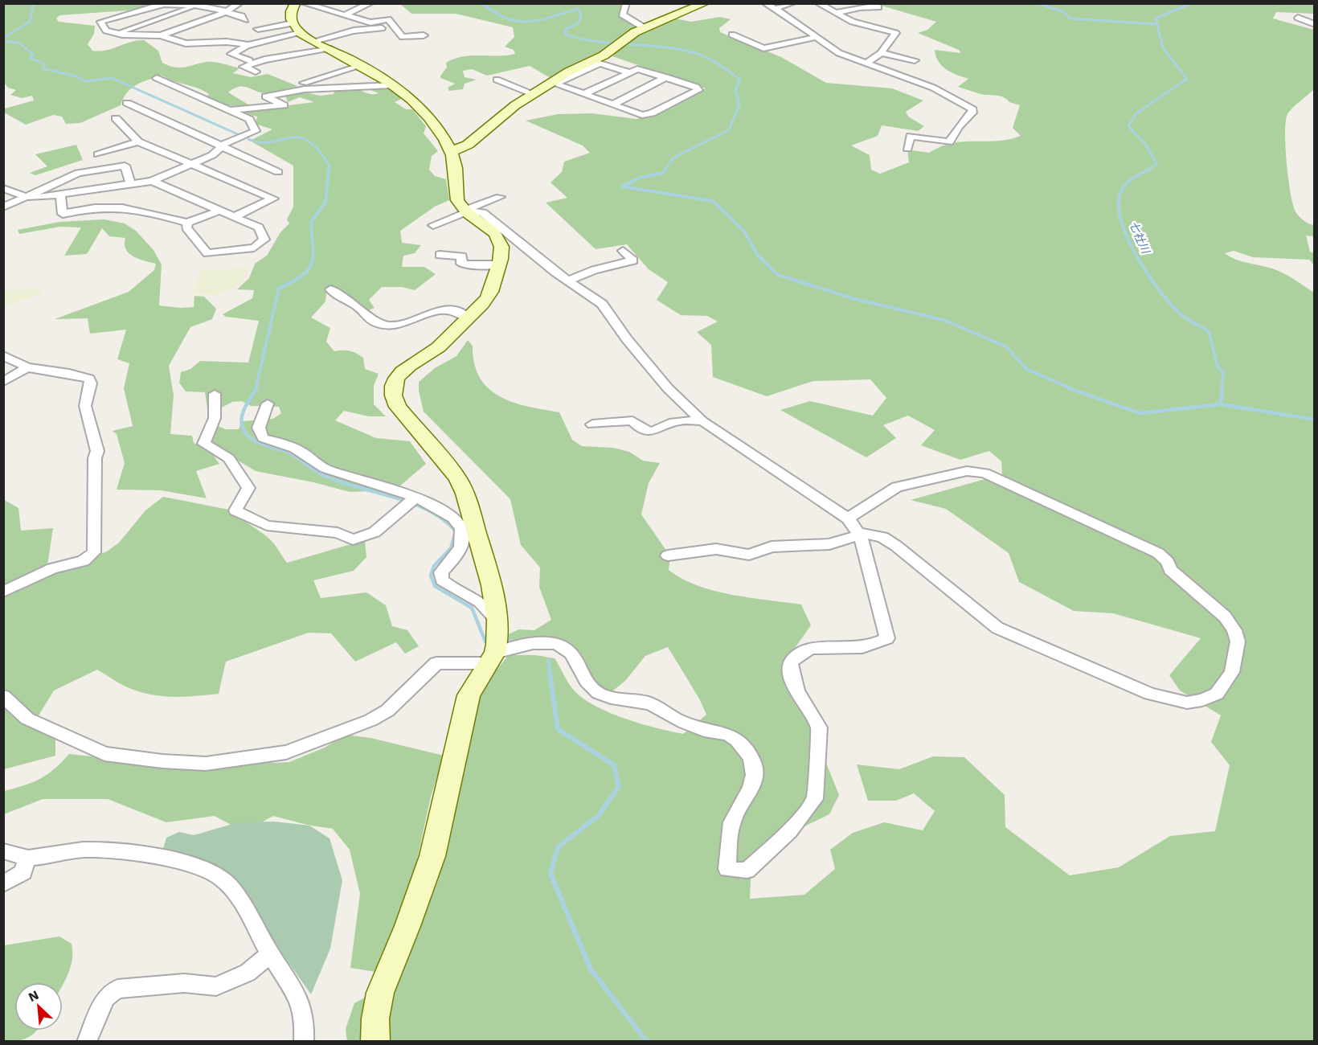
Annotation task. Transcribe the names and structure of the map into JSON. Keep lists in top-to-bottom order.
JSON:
{
  "water": ["七社川"],
  "north": "top left"
}
